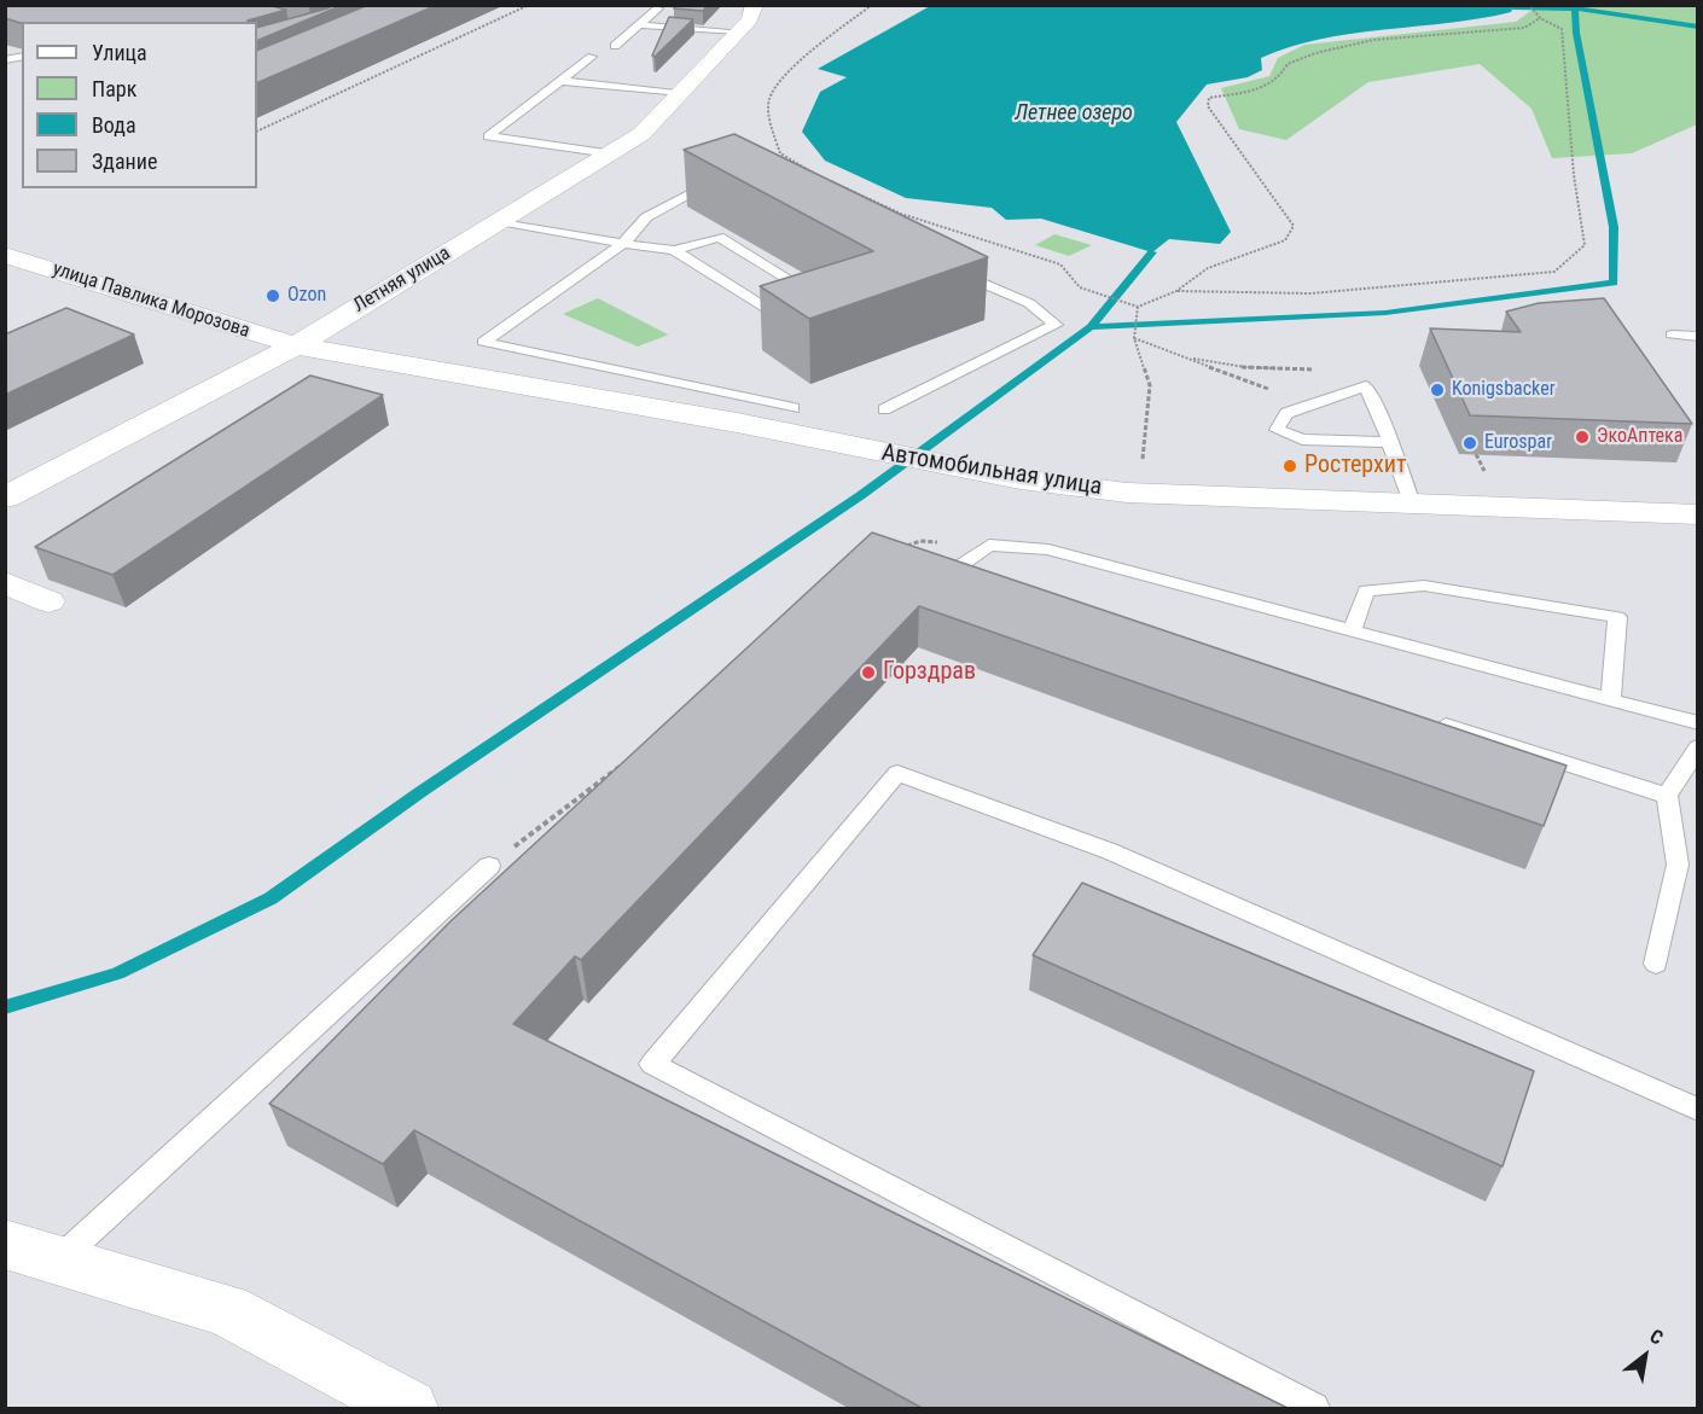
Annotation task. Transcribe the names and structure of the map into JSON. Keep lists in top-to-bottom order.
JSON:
{
  "streets": {
    "street": ["Летняя улица", "улица Павлика Морозова", "Автомобильная улица"]
  },
  "crossings": [
    ["Летняя улица", "улица Павлика Морозова"],
    ["Летняя улица", "Автомобильная улица"],
    ["улица Павлика Морозова", "Автомобильная улица"]
  ],
  "water": ["Летнее озеро"],
  "places": [
    "Ozon",
    "Konigsbacker",
    "ЭкоАптека",
    "Eurospar",
    "Ростерхит",
    "Горздрав"
  ],
  "legend": [
    "Улица",
    "Парк",
    "Вода",
    "Здание"
  ],
  "north": "top right"
}
